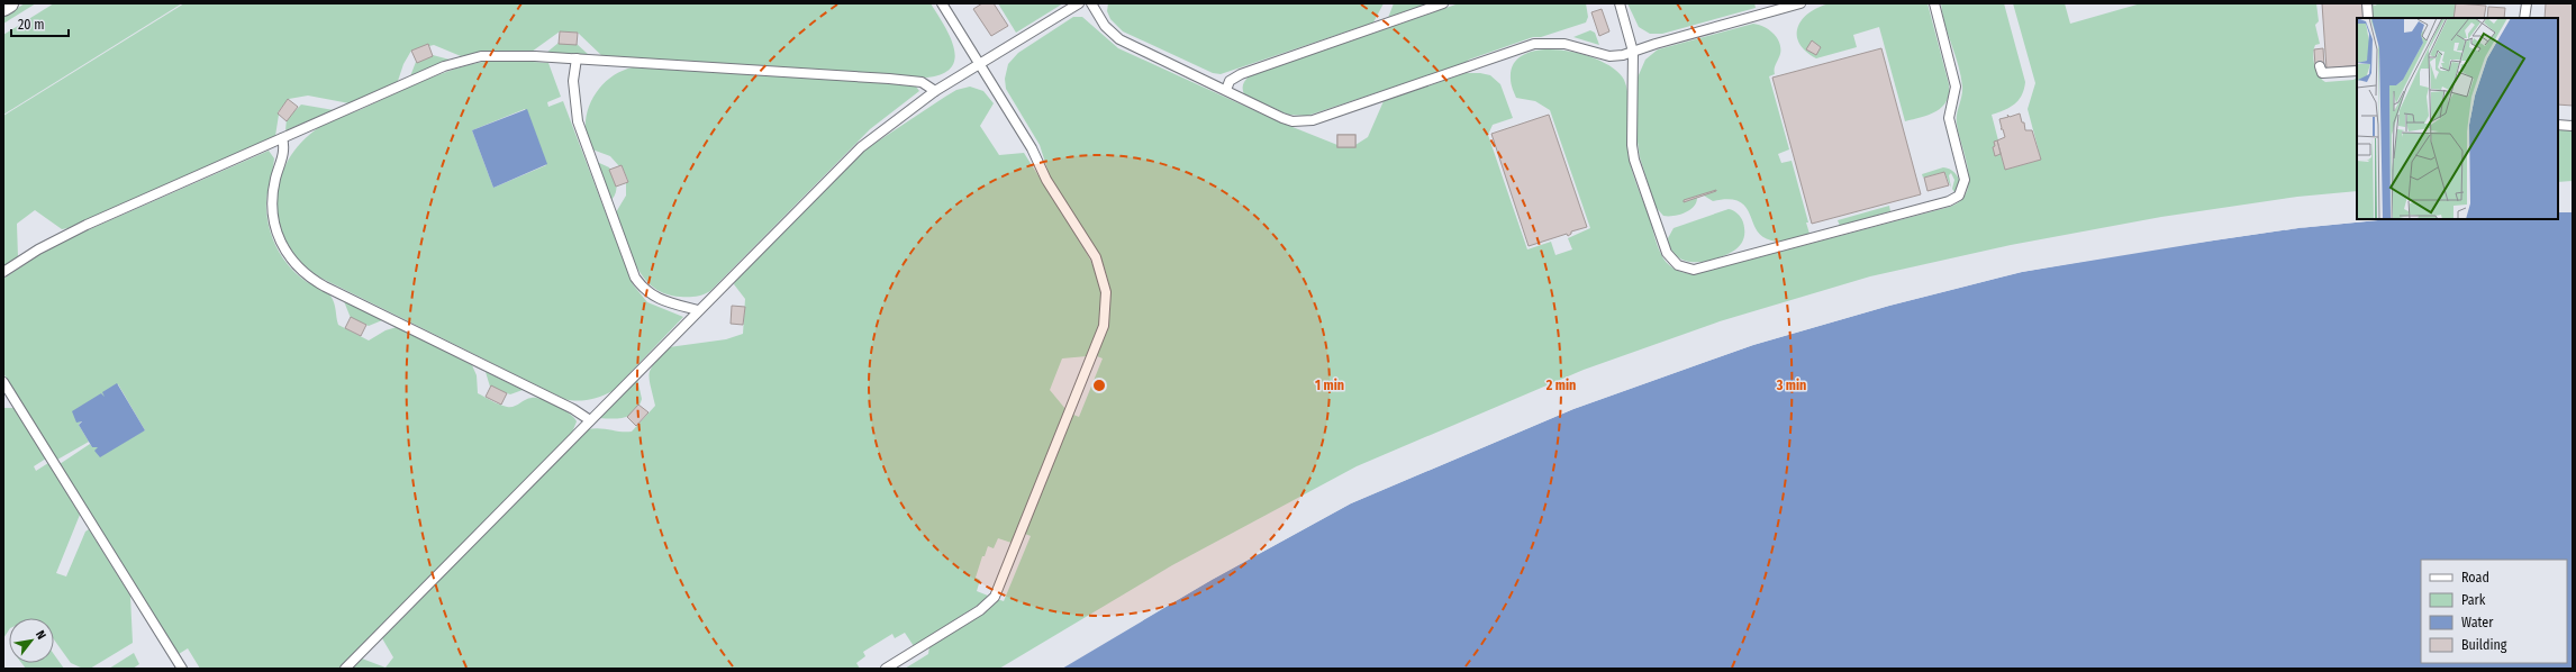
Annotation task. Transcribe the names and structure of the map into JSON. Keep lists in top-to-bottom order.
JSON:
{
  "legend": [
    "Road",
    "Park",
    "Water",
    "Building"
  ],
  "scale_bar": "20 m",
  "north": "top right",
  "rings": ["1 min", "2 min", "3 min"]
}
